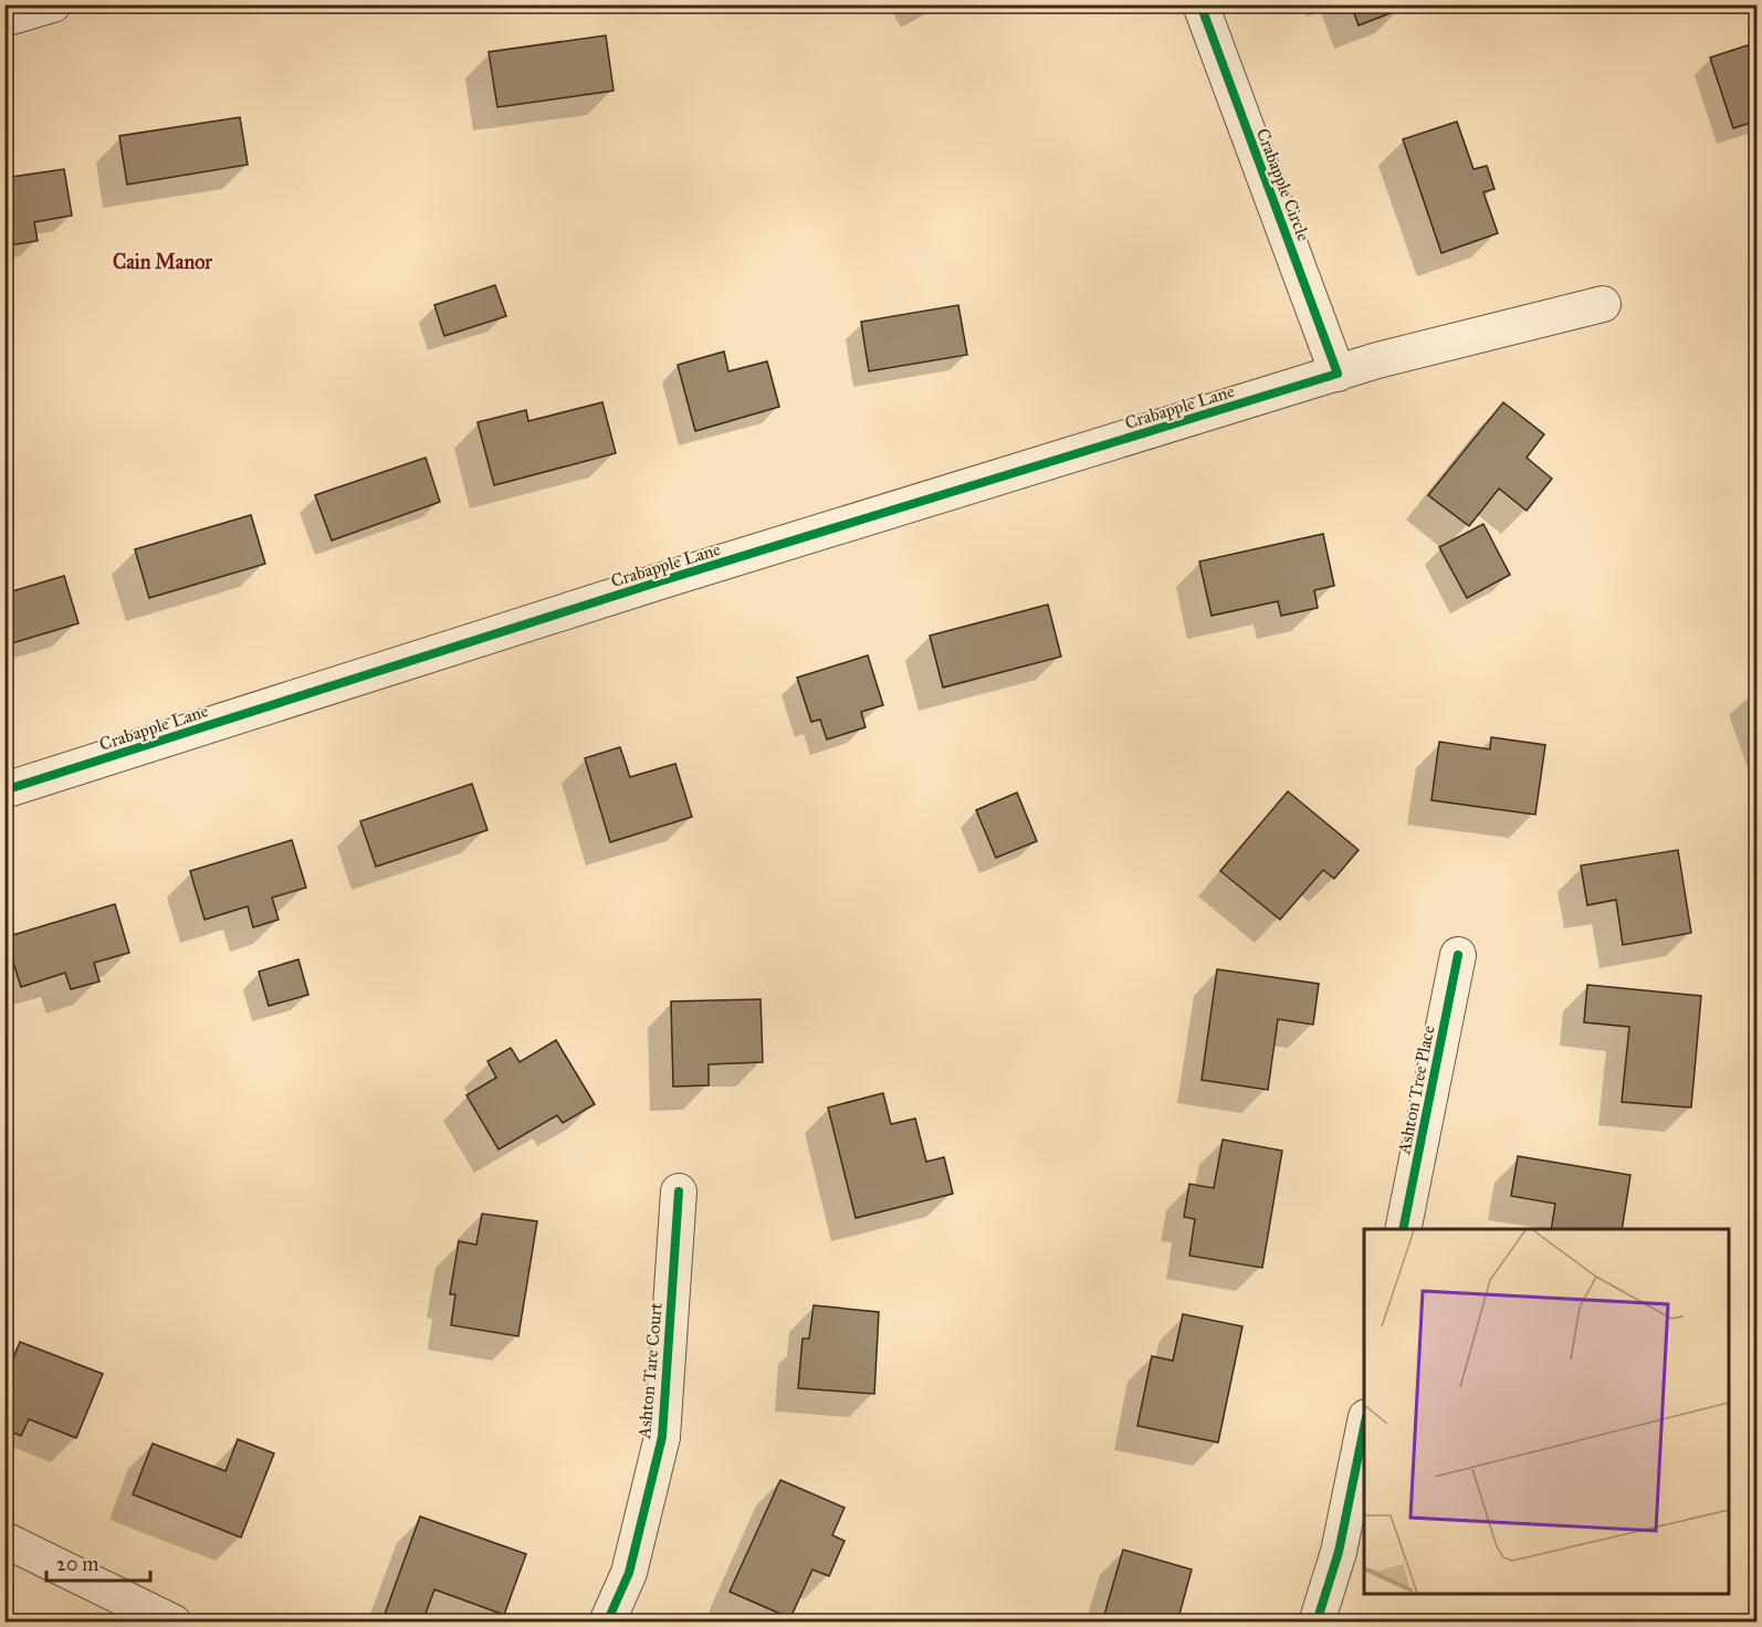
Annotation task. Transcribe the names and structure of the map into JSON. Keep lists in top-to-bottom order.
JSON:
{
  "streets": {
    "street": [
      "Crabapple Circle",
      "Crabapple Lane",
      "Ashton Tree Place",
      "Ashton Tare Court"
    ]
  },
  "crossings": [
    ["Crabapple Circle", "Crabapple Lane"]
  ],
  "districts": ["Cain Manor"],
  "scale_bar": "20 m"
}
